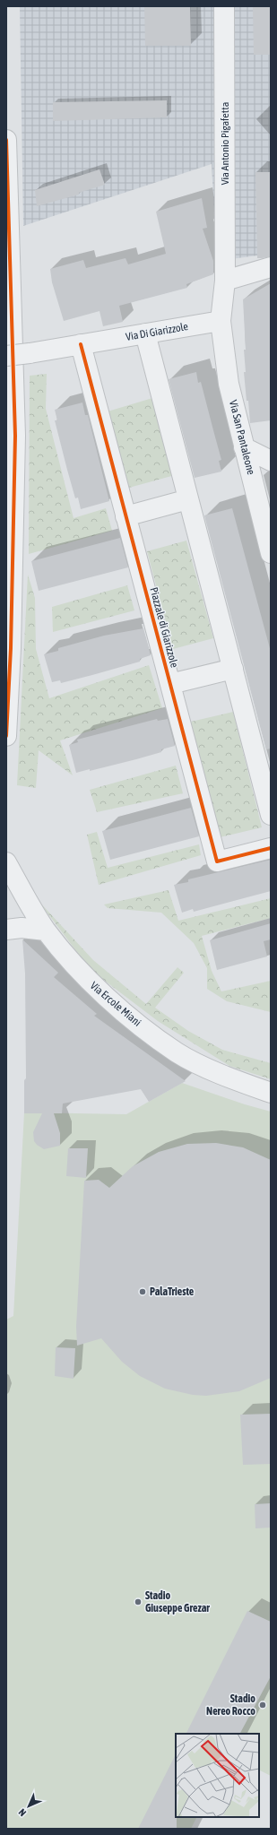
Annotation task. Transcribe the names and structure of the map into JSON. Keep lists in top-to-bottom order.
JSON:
{
  "streets": {
    "street": [
      "Via Antonio Pigafetta",
      "Via Di Giarizzole",
      "Via San Pantaleone",
      "Piazzale di Giarizzole",
      "Via Ercole Miani"
    ]
  },
  "crossings": [
    ["Via Di Giarizzole", "Via San Pantaleone"],
    ["Via Di Giarizzole", "Piazzale di Giarizzole"]
  ],
  "places": ["PalaTrieste", "Stadio Giuseppe Grezar", "Stadio Nereo Rocco"],
  "north": "bottom left"
}
